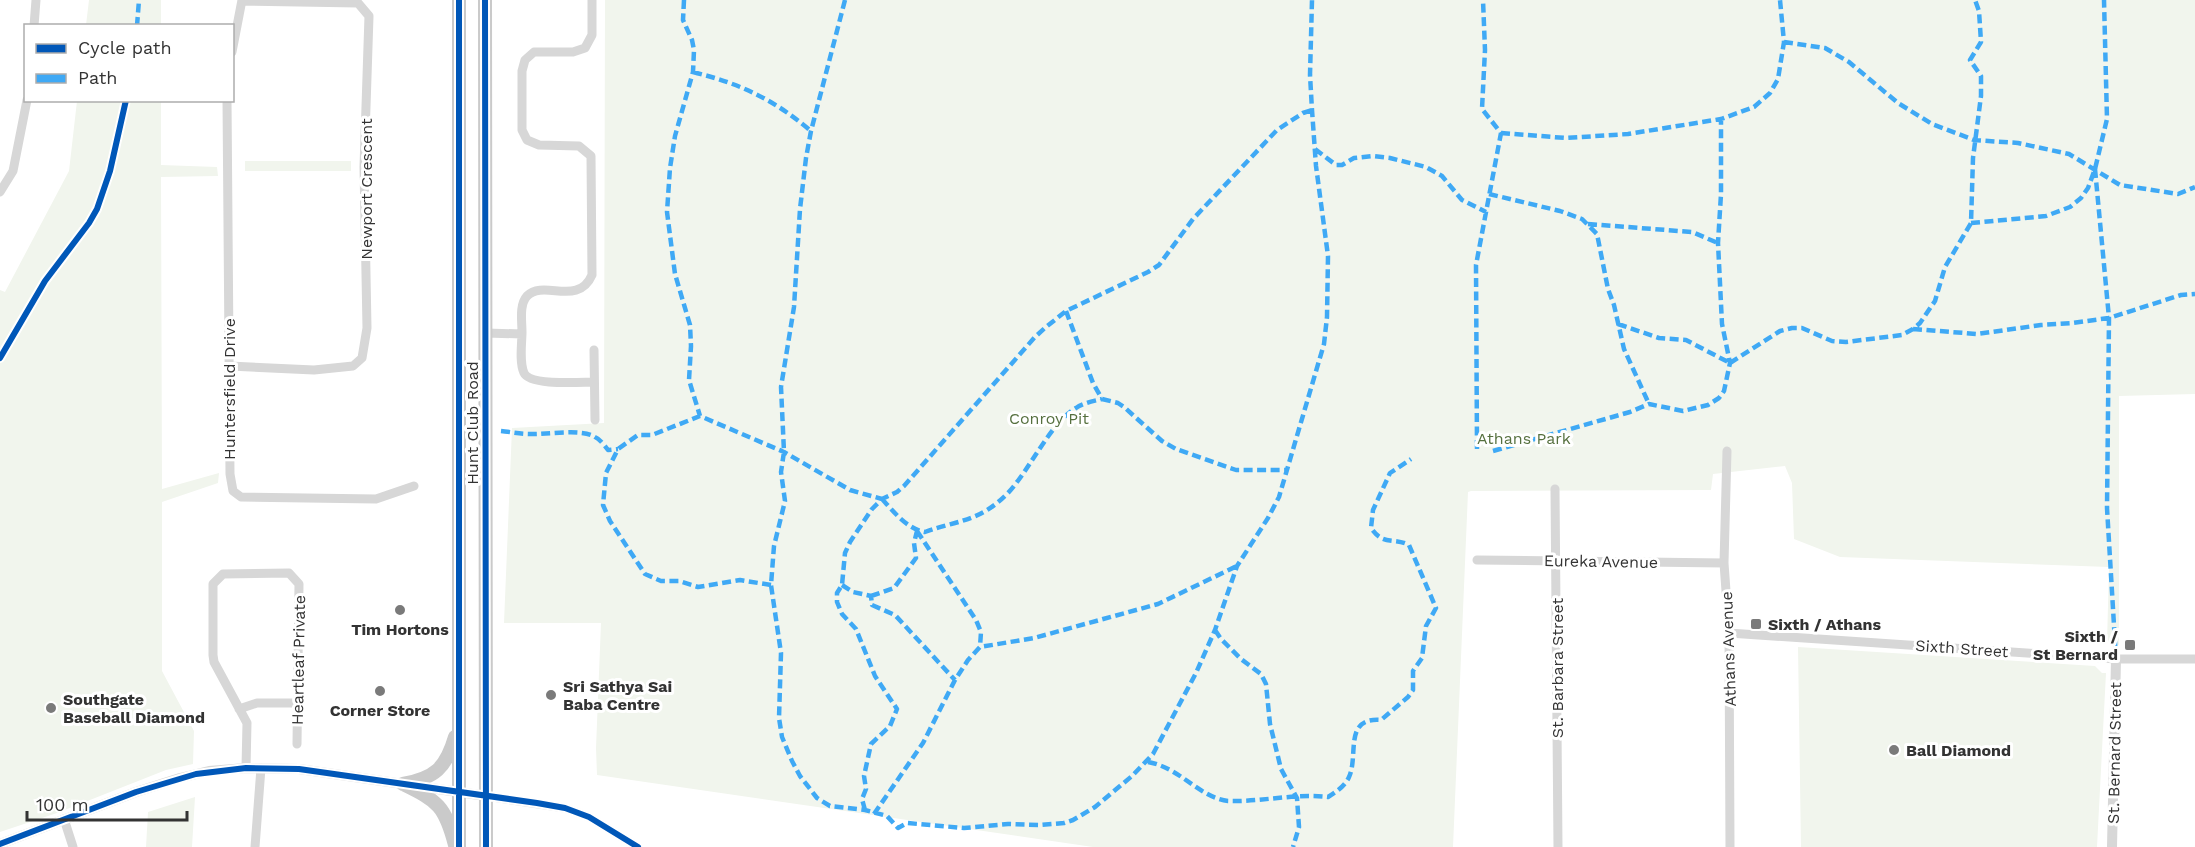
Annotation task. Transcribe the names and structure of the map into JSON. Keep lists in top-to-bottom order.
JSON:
{
  "streets": {
    "main road": ["Hunt Club Road"],
    "street": [
      "Newport Crescent",
      "Huntersfield Drive",
      "Eureka Avenue",
      "Sixth Street",
      "Athans Avenue",
      "Heartleaf Private",
      "St. Barbara Street",
      "St. Bernard Street"
    ]
  },
  "crossings": [
    ["Newport Crescent", "Huntersfield Drive"],
    ["Eureka Avenue", "Athans Avenue"],
    ["Eureka Avenue", "St. Barbara Street"],
    ["Sixth Street", "Athans Avenue"],
    ["Sixth Street", "St. Bernard Street"]
  ],
  "parks": ["Conroy Pit", "Athans Park"],
  "places": {
    "other": [
      "Tim Hortons",
      "Corner Store",
      "Sri Sathya Sai Baba Centre",
      "Southgate Baseball Diamond",
      "Ball Diamond"
    ],
    "transit": ["Sixth / Athans", "Sixth / St Bernard"]
  },
  "legend": ["Cycle path", "Path"],
  "scale_bar": "100 m"
}
